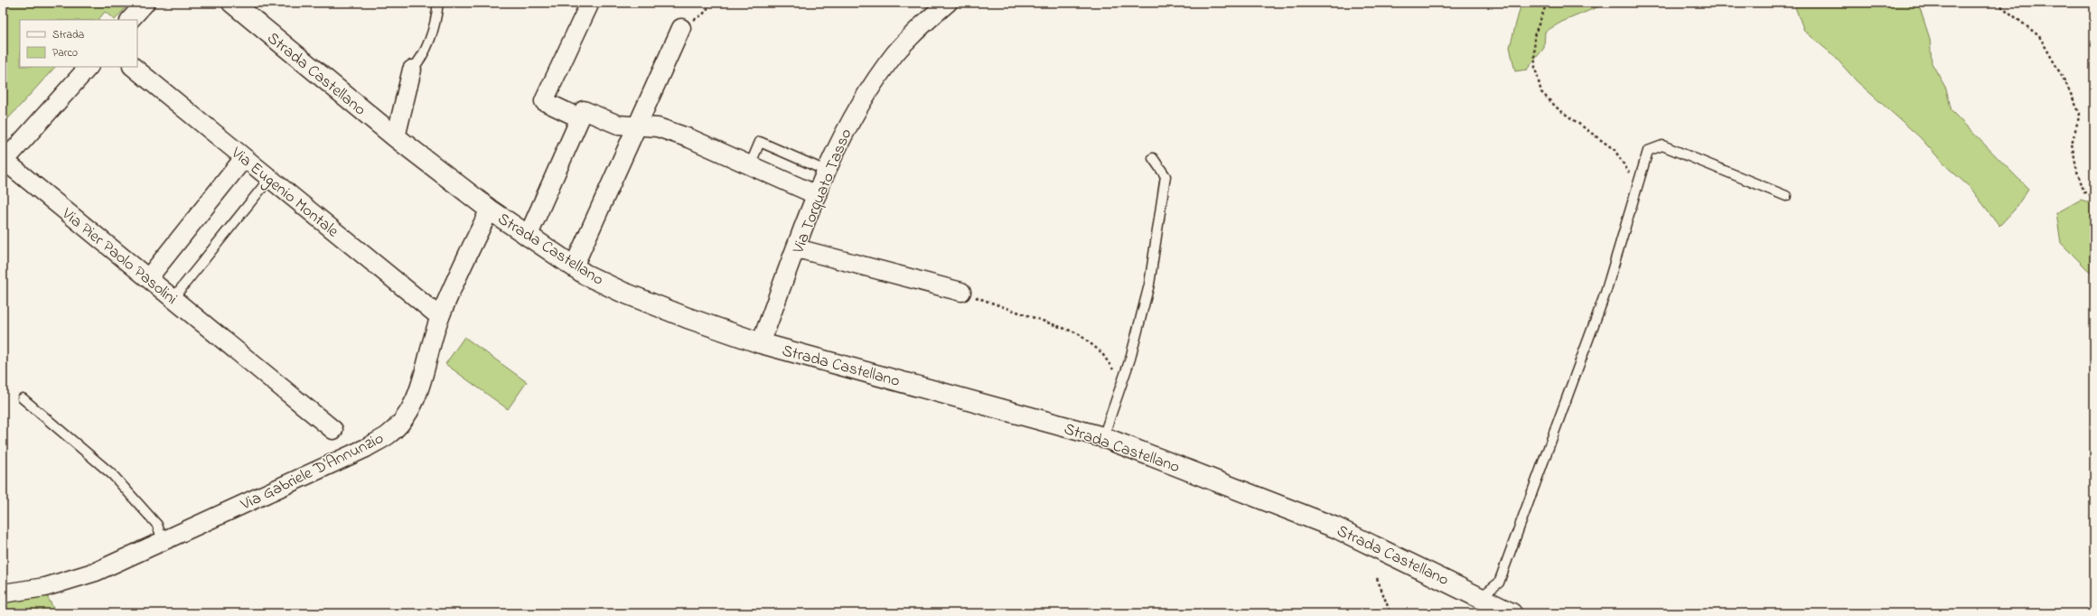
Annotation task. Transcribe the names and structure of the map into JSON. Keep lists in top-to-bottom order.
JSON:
{
  "streets": {
    "street": [
      "Strada Castellano",
      "Via Torquato Tasso",
      "Via Eugenio Montale",
      "Via Pier Paolo Pasolini",
      "Via Gabriele D'Annunzio"
    ]
  },
  "crossings": [
    ["Strada Castellano", "Via Torquato Tasso"],
    ["Strada Castellano", "Via Gabriele D'Annunzio"],
    ["Via Eugenio Montale", "Via Gabriele D'Annunzio"]
  ],
  "legend": ["Strada", "Parco"]
}
